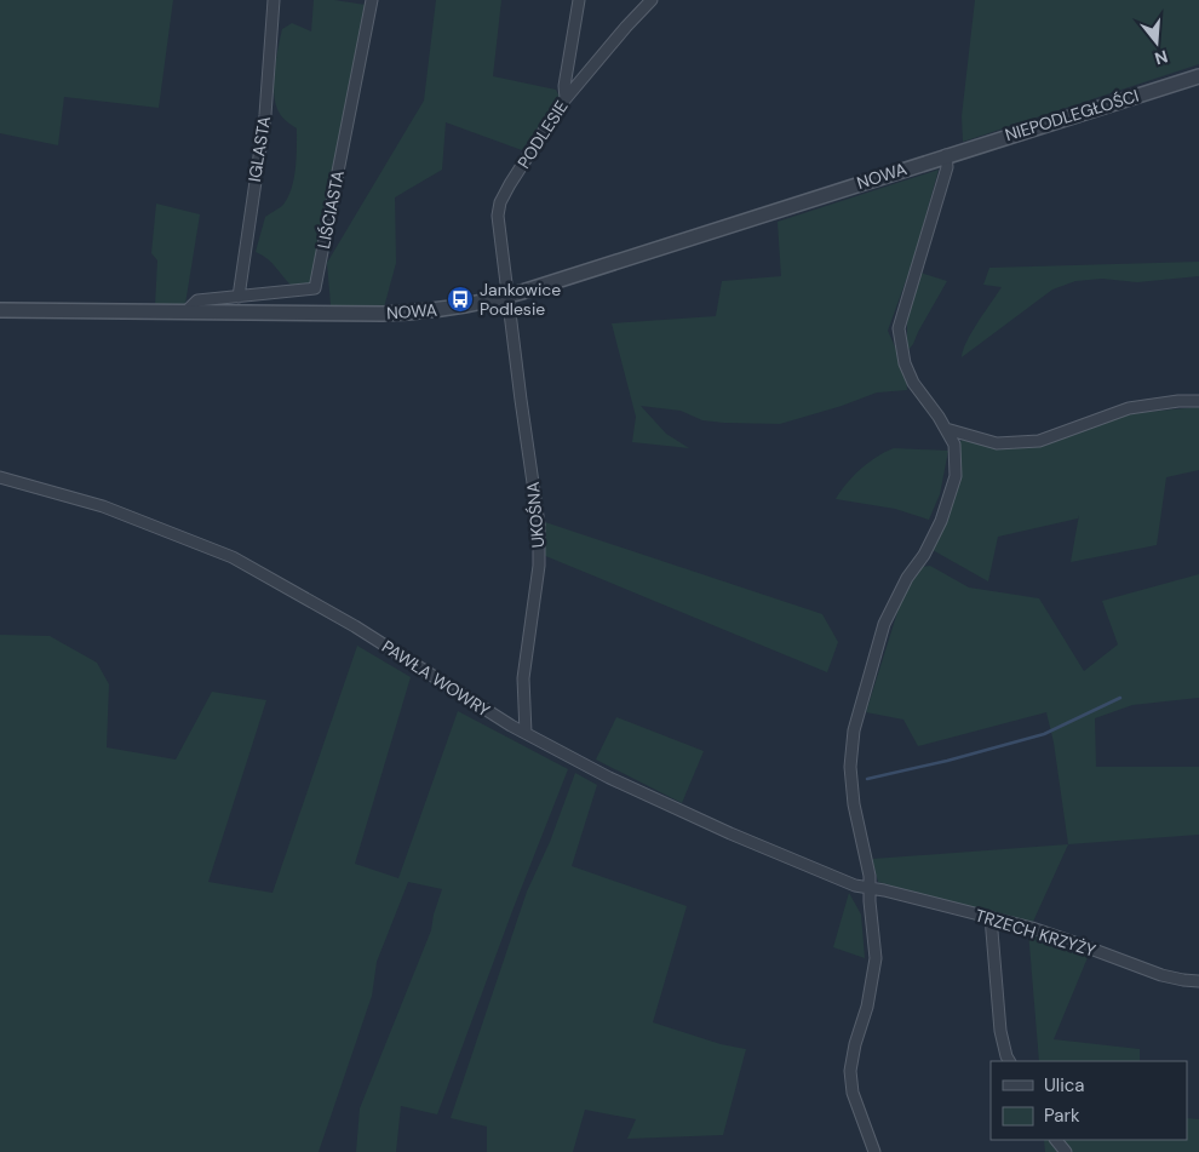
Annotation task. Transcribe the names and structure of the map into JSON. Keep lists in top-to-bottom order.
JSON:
{
  "streets": {
    "street": [
      "NIEPODLEGŁOŚCI",
      "PODLESIE",
      "IGLASTA",
      "NOWA",
      "LIŚCIASTA",
      "UKOŚNA",
      "PAWŁA WOWRY",
      "TRZECH KRZYŻY"
    ]
  },
  "crossings": [
    ["NIEPODLEGŁOŚCI", "NOWA"],
    ["PODLESIE", "NOWA"],
    ["PODLESIE", "UKOŚNA"],
    ["IGLASTA", "LIŚCIASTA"],
    ["NOWA", "LIŚCIASTA"],
    ["NOWA", "UKOŚNA"],
    ["UKOŚNA", "PAWŁA WOWRY"],
    ["PAWŁA WOWRY", "TRZECH KRZYŻY"]
  ],
  "places": {
    "bus stop": ["Jankowice Podlesie"]
  },
  "legend": ["Ulica", "Park"],
  "north": "bottom"
}
